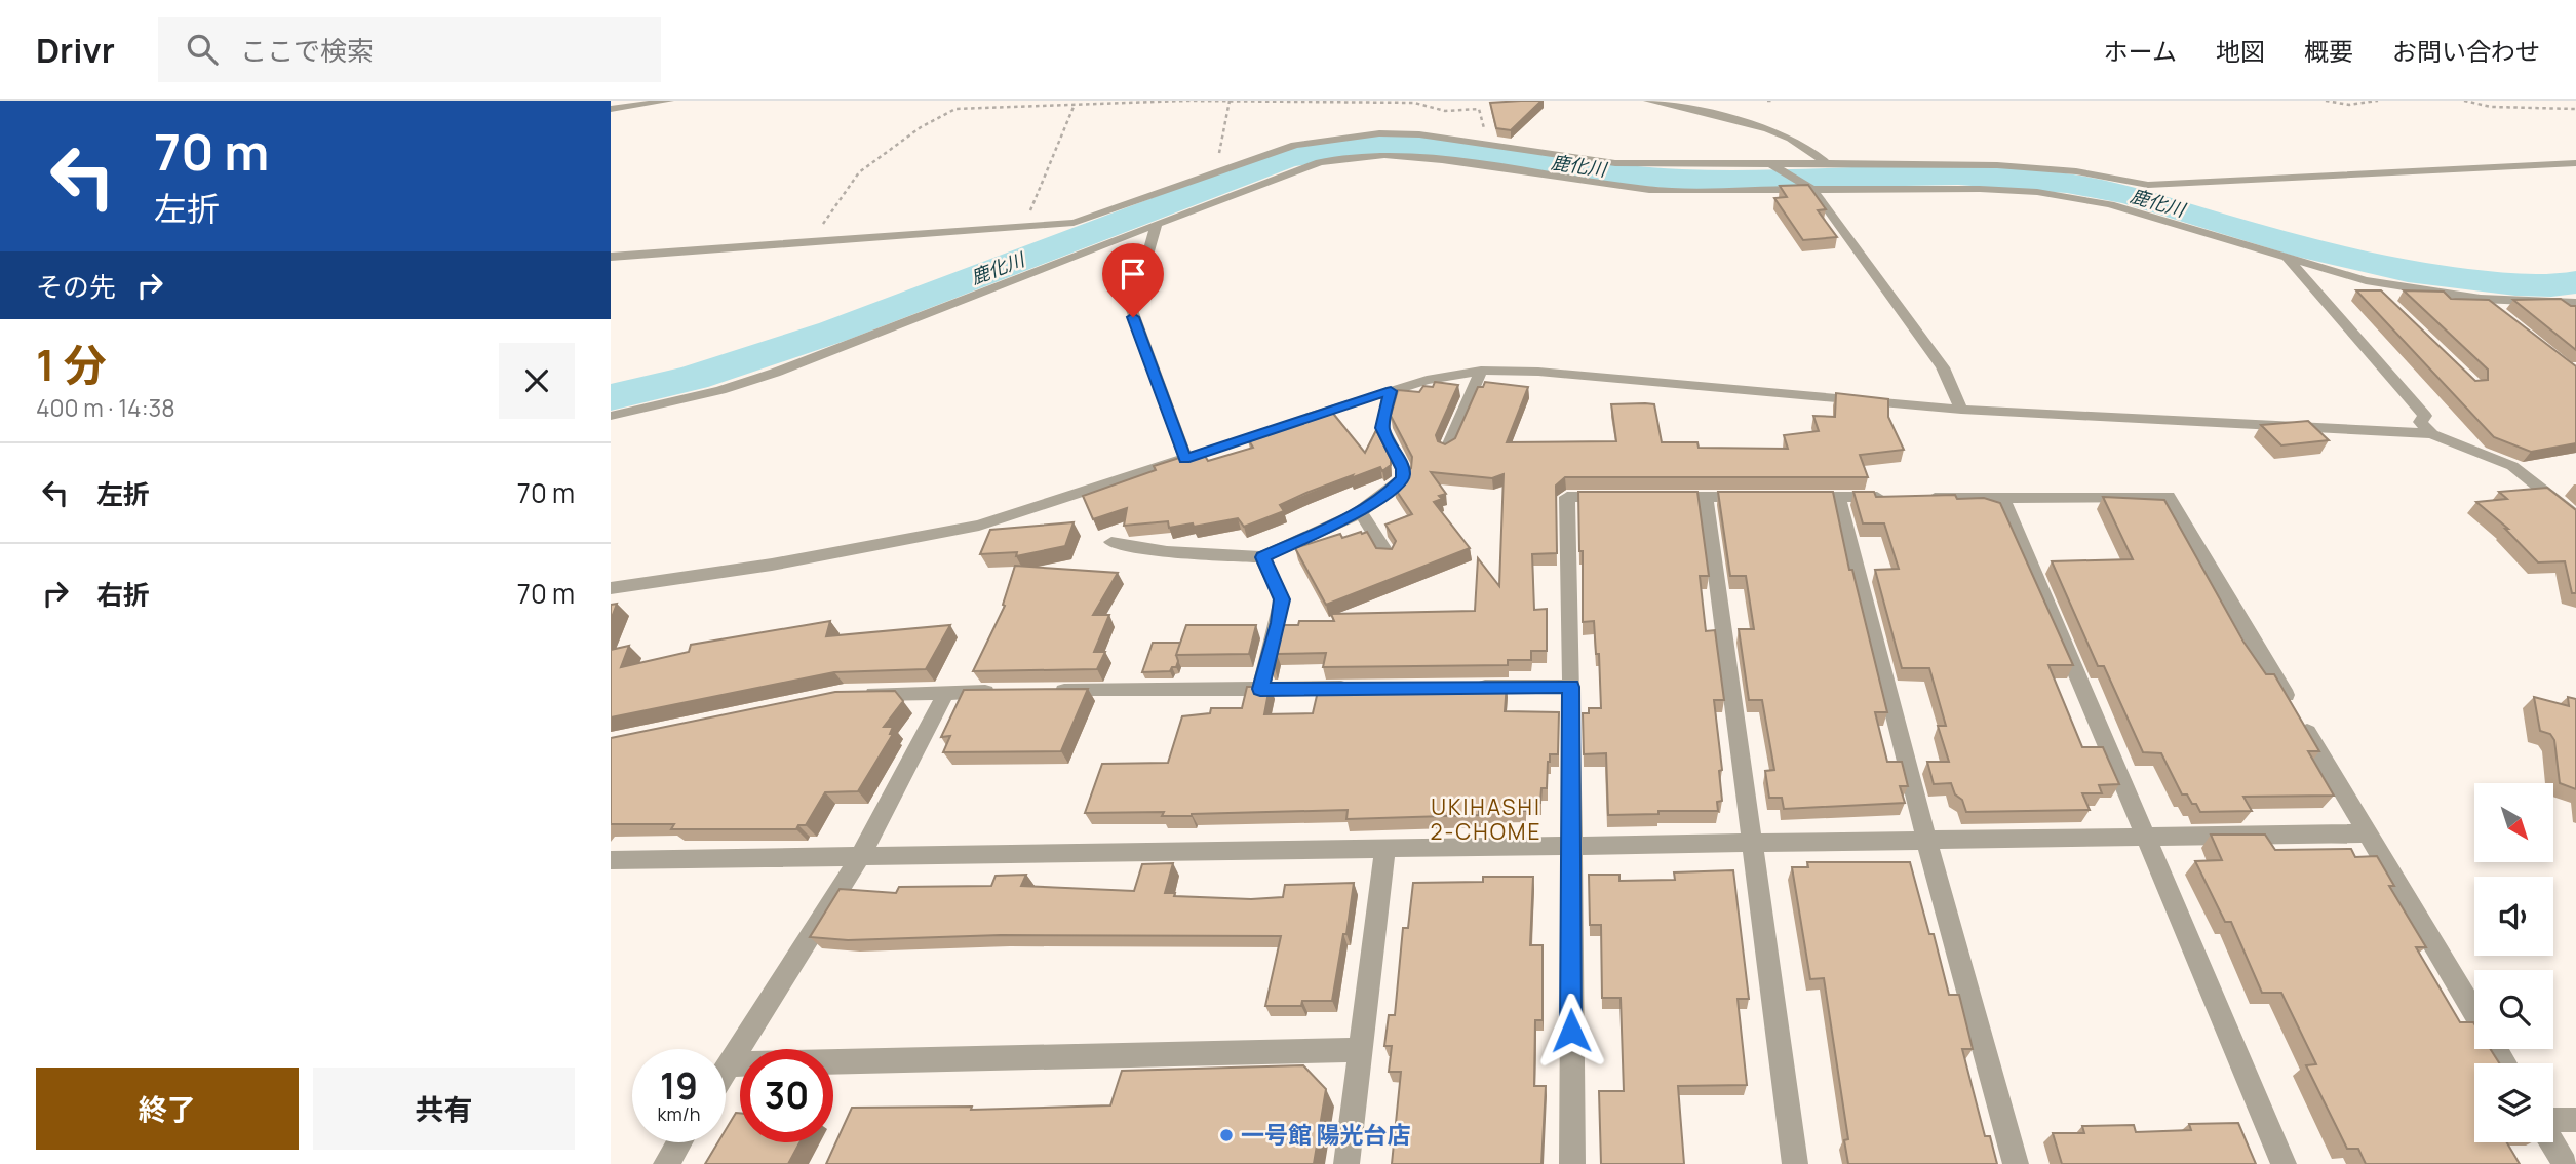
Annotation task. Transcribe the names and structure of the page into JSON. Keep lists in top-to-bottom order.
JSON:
{
  "districts": ["UKIHASHI 2-CHOME"],
  "water": ["鹿化川"],
  "places": ["一号館 陽光台店"],
  "north": "bottom right",
  "page": {
    "header": "Drivr",
    "search": "ここで検索",
    "nav": [
      "ホーム",
      "地図",
      "概要",
      "お問い合わせ"
    ],
    "turn": ["70 m", "左折"],
    "then": "その先",
    "heading": ["1 分", "400 m · 14:38"],
    "list": [
      {
        "name": "左折",
        "value": "70 m"
      },
      {
        "name": "右折",
        "value": "70 m"
      }
    ],
    "speed": "19 km/h",
    "limit": "30",
    "buttons": ["終了", "共有"]
  }
}
